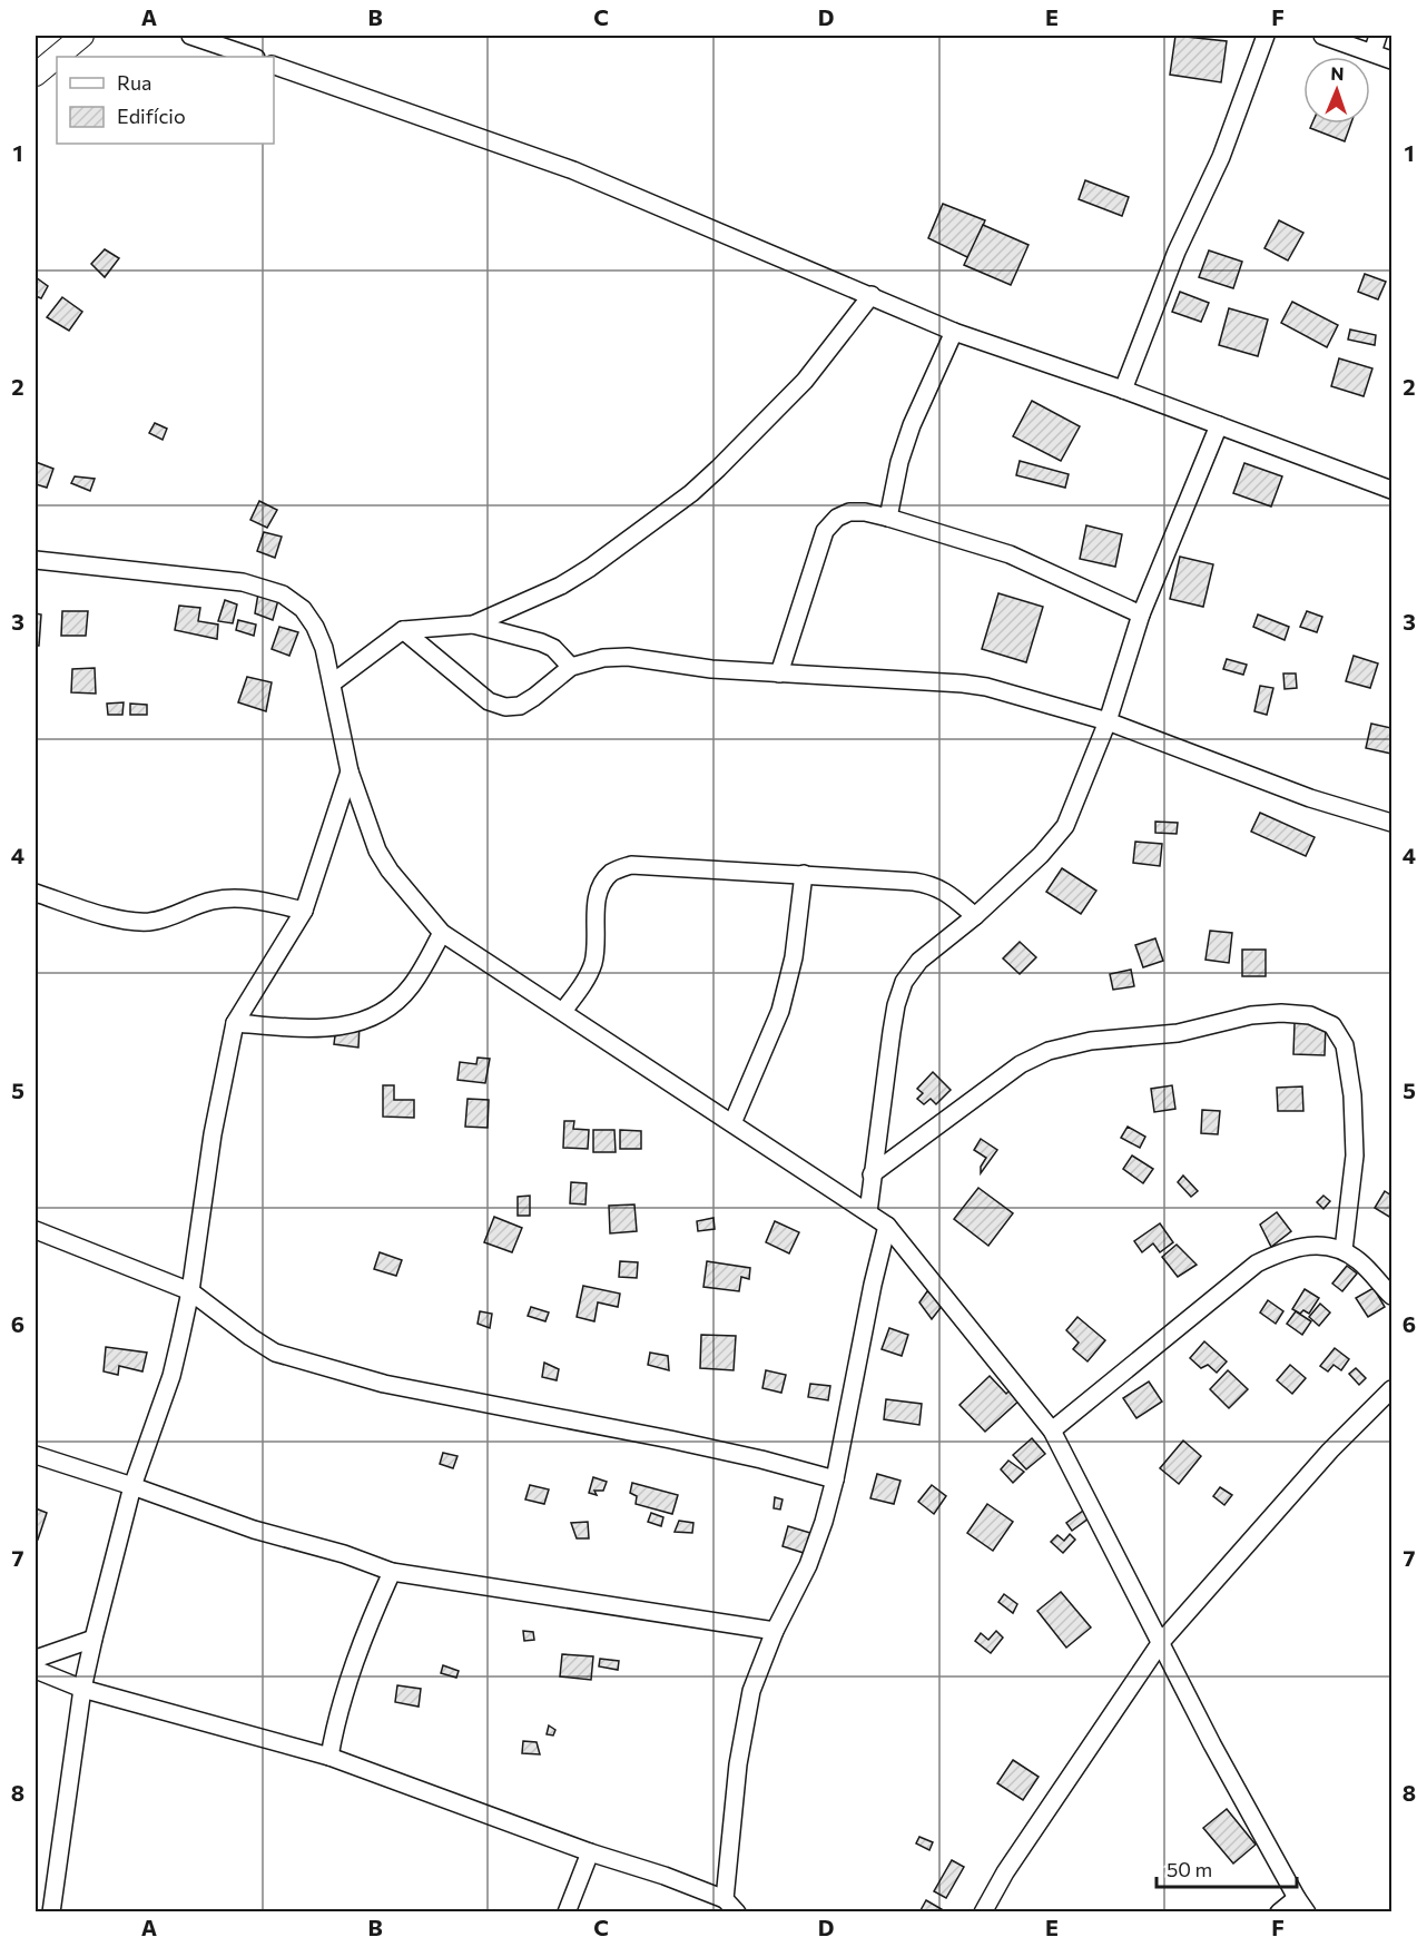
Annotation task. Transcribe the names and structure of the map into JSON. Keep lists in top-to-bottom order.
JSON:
{
  "legend": ["Rua", "Edifício"],
  "scale_bar": "50 m",
  "north": "top",
  "grid": {
    "columns": [
      "A",
      "B",
      "C",
      "D",
      "E",
      "F"
    ],
    "rows": [
      "1",
      "2",
      "3",
      "4",
      "5",
      "6",
      "7",
      "8"
    ]
  }
}
